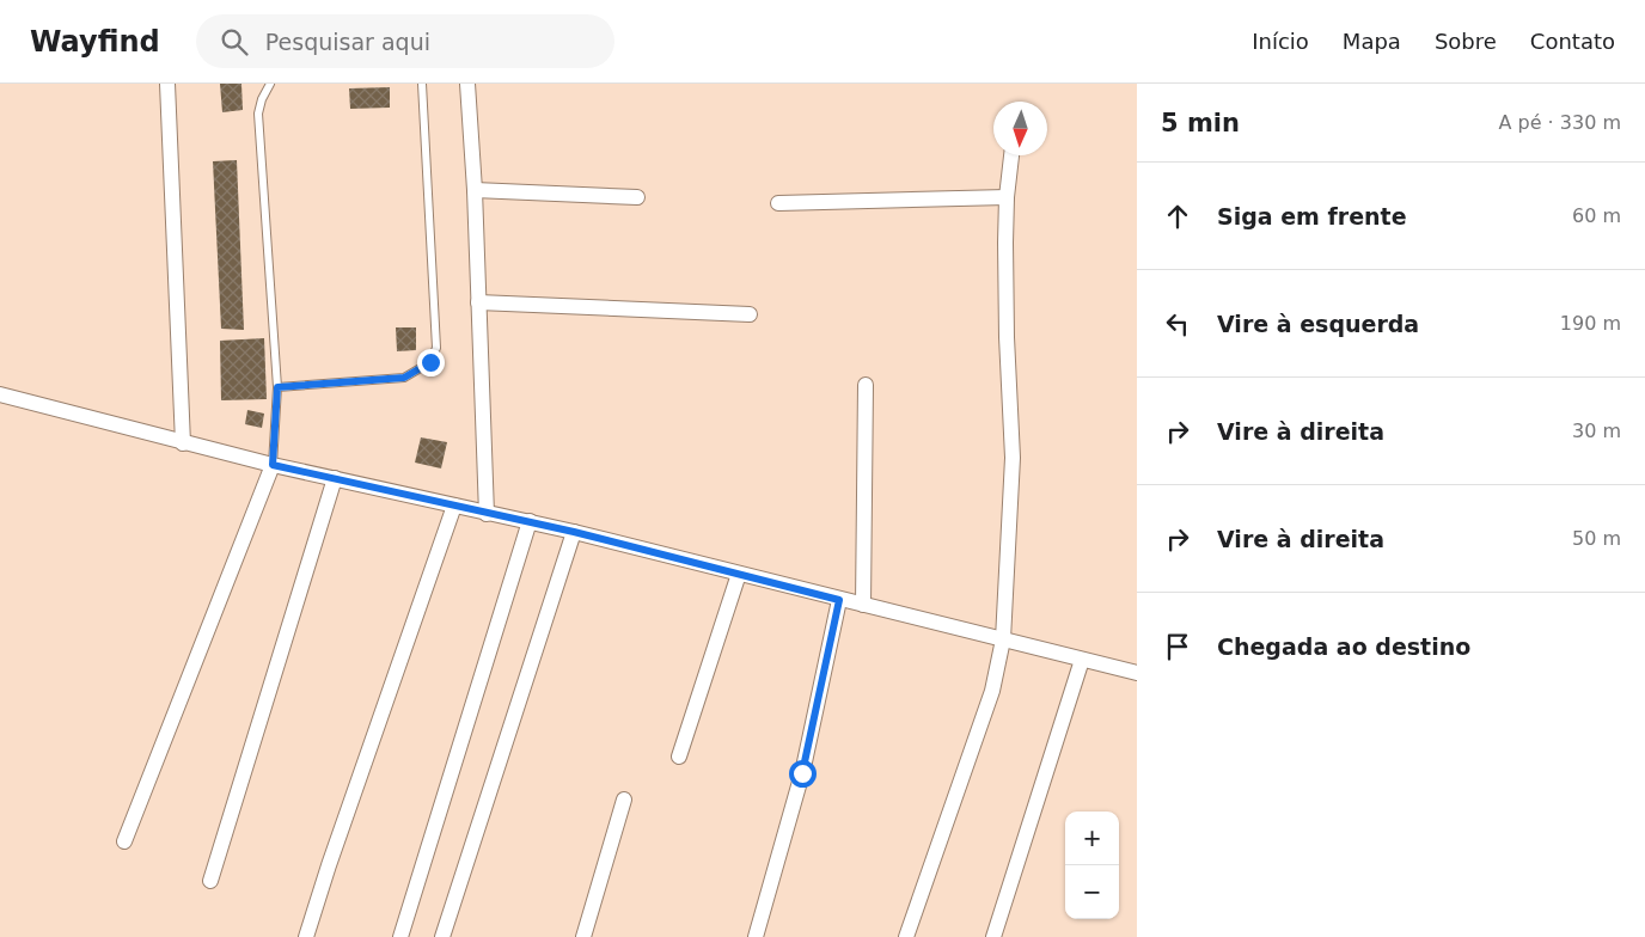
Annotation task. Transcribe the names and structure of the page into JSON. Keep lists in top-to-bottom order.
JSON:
{
  "north": "bottom",
  "page": {
    "header": "Wayfind",
    "search": "Pesquisar aqui",
    "nav": [
      "Início",
      "Mapa",
      "Sobre",
      "Contato"
    ],
    "heading": ["5 min", "A pé · 330 m"],
    "list": [
      ["Siga em frente", "60 m"],
      ["Vire à esquerda", "190 m"],
      ["Vire à direita", "30 m"],
      ["Vire à direita", "50 m"],
      "Chegada ao destino"
    ],
    "map_buttons": ["+", "−"]
  }
}
